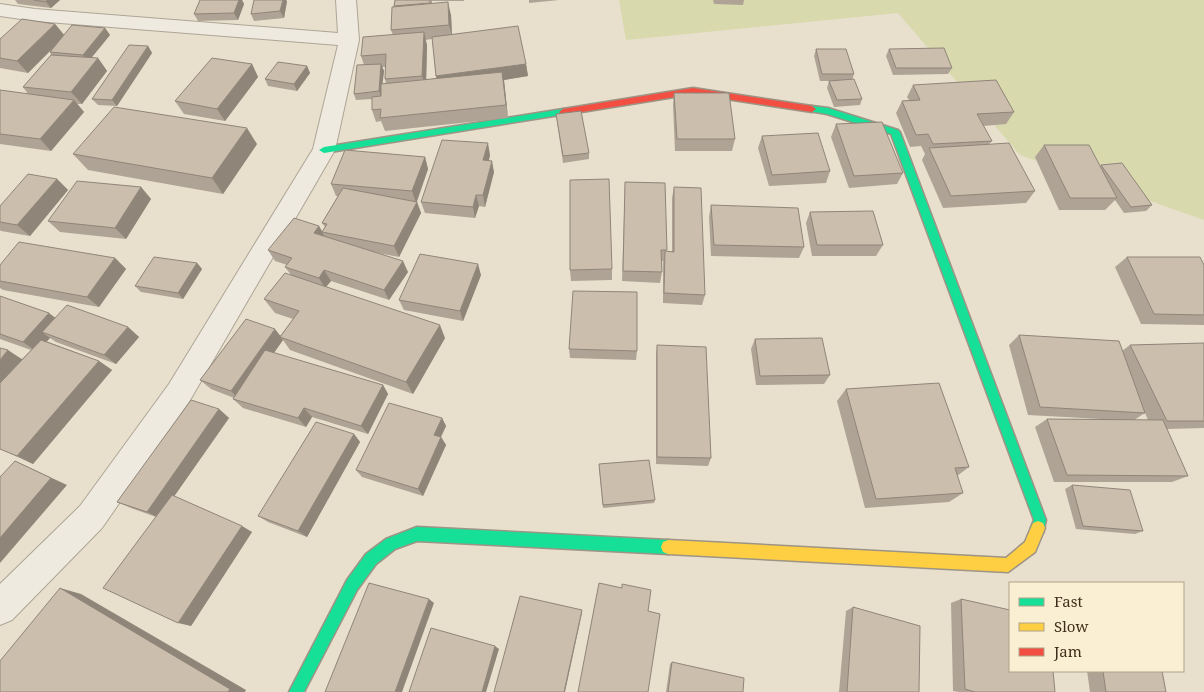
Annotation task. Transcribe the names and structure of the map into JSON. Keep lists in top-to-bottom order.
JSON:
{
  "legend": ["Fast", "Slow", "Jam"]
}
